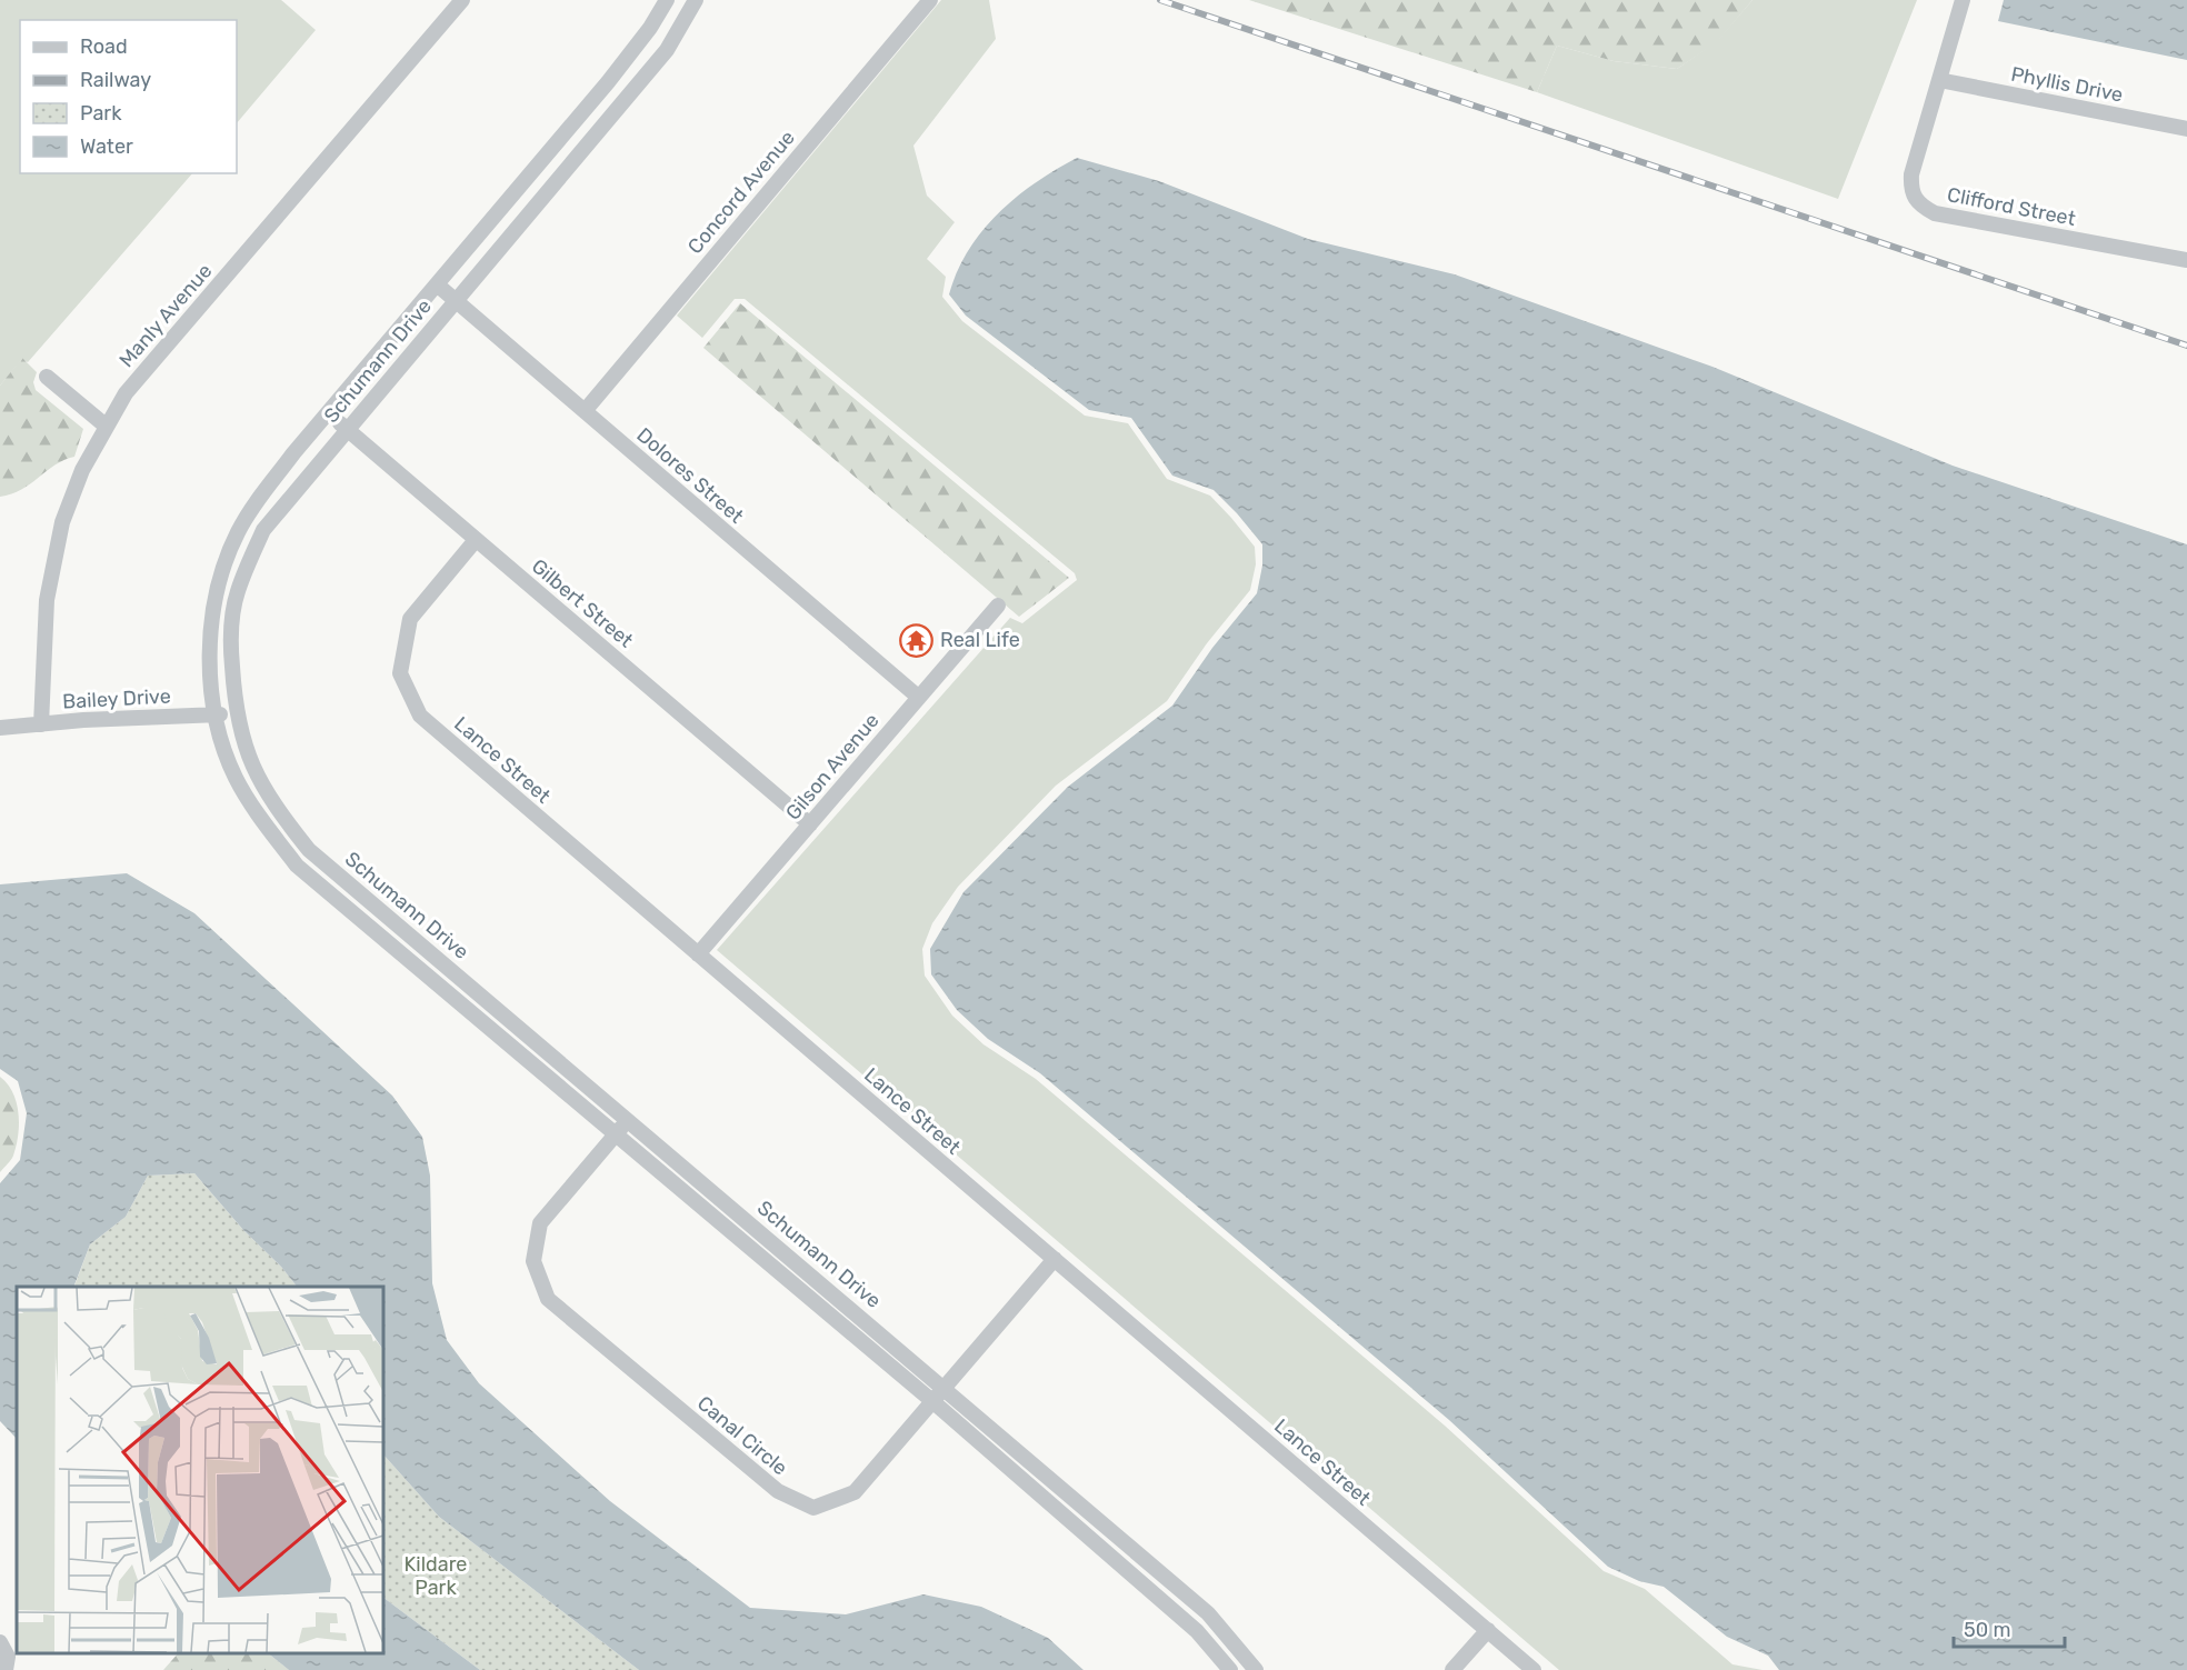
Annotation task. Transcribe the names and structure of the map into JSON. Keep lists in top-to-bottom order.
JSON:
{
  "streets": {
    "street": [
      "Phyllis Drive",
      "Concord Avenue",
      "Clifford Street",
      "Manly Avenue",
      "Schumann Drive",
      "Dolores Street",
      "Gilbert Street",
      "Bailey Drive",
      "Lance Street",
      "Gilson Avenue",
      "Canal Circle"
    ]
  },
  "crossings": [
    ["Phyllis Drive", "Clifford Street"],
    ["Concord Avenue", "Dolores Street"],
    ["Manly Avenue", "Bailey Drive"],
    ["Schumann Drive", "Dolores Street"],
    ["Schumann Drive", "Gilbert Street"],
    ["Schumann Drive", "Bailey Drive"],
    ["Schumann Drive", "Canal Circle"],
    ["Dolores Street", "Gilson Avenue"],
    ["Gilbert Street", "Lance Street"],
    ["Gilbert Street", "Gilson Avenue"],
    ["Lance Street", "Gilson Avenue"],
    ["Lance Street", "Canal Circle"]
  ],
  "parks": ["Kildare Park"],
  "places": {
    "temple": ["Real Life"]
  },
  "legend": [
    "Road",
    "Railway",
    "Park",
    "Water"
  ],
  "scale_bar": "50 m"
}
